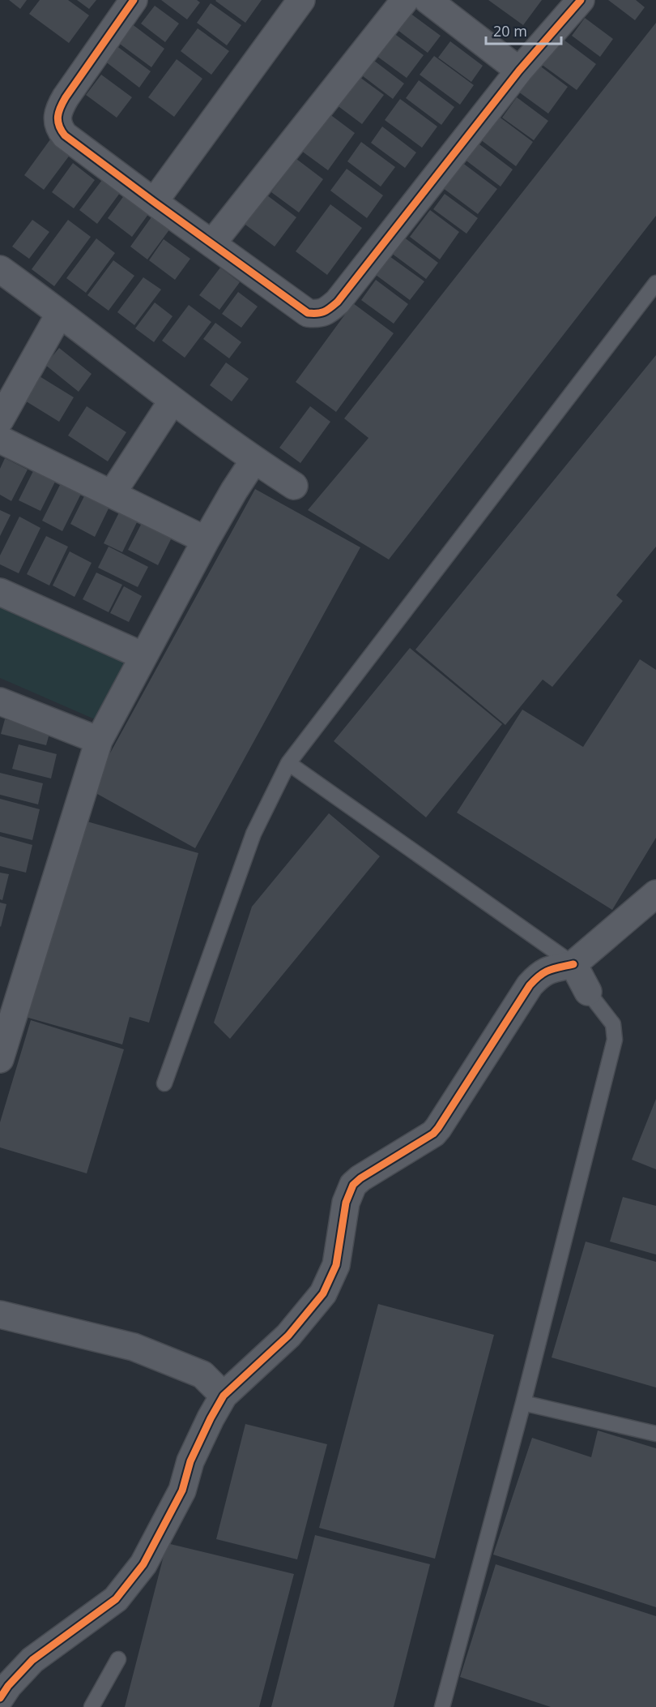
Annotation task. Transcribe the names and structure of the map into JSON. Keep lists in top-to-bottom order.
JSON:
{
  "scale_bar": "20 m"
}
